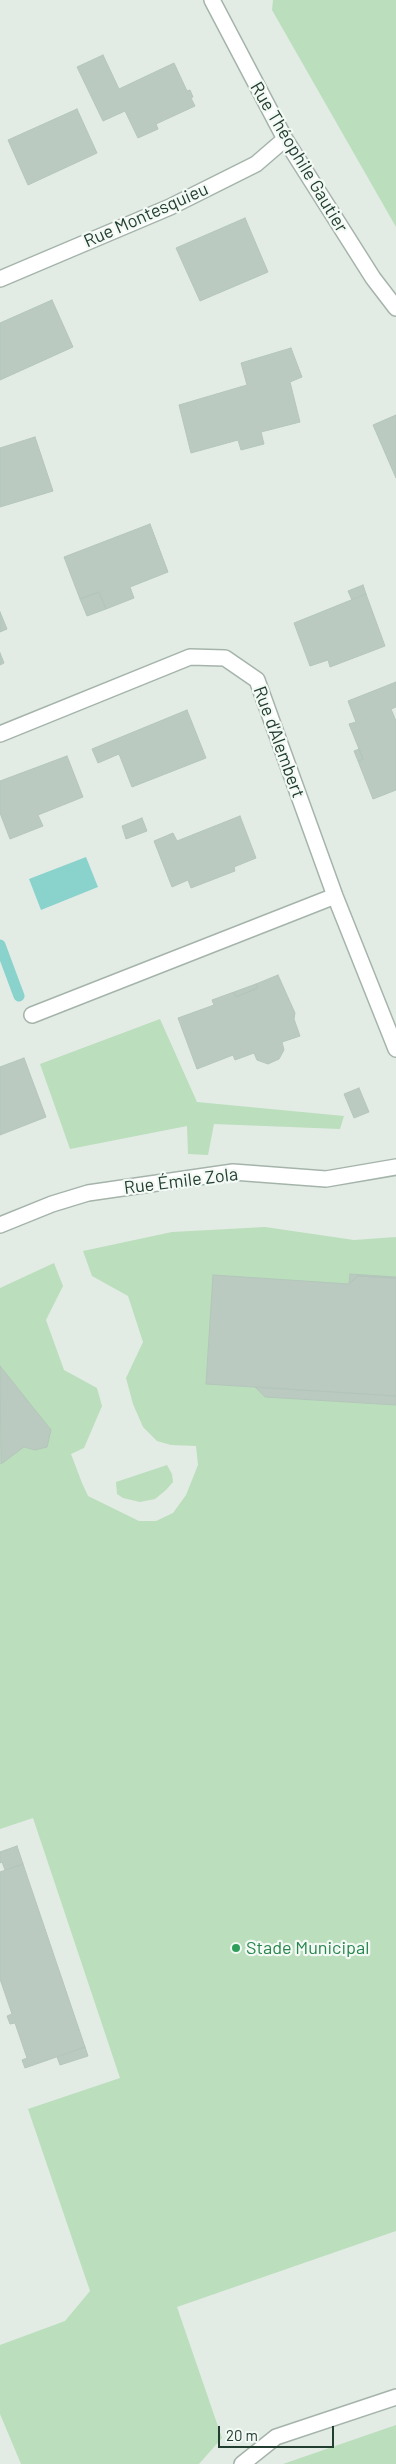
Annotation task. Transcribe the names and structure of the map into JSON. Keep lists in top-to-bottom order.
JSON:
{
  "streets": {
    "street": [
      "Rue Théophile Gautier",
      "Rue Montesquieu",
      "Rue d'Alembert",
      "Rue Émile Zola"
    ]
  },
  "crossings": [
    ["Rue Théophile Gautier", "Rue Montesquieu"]
  ],
  "places": ["Stade Municipal"],
  "scale_bar": "20 m"
}
